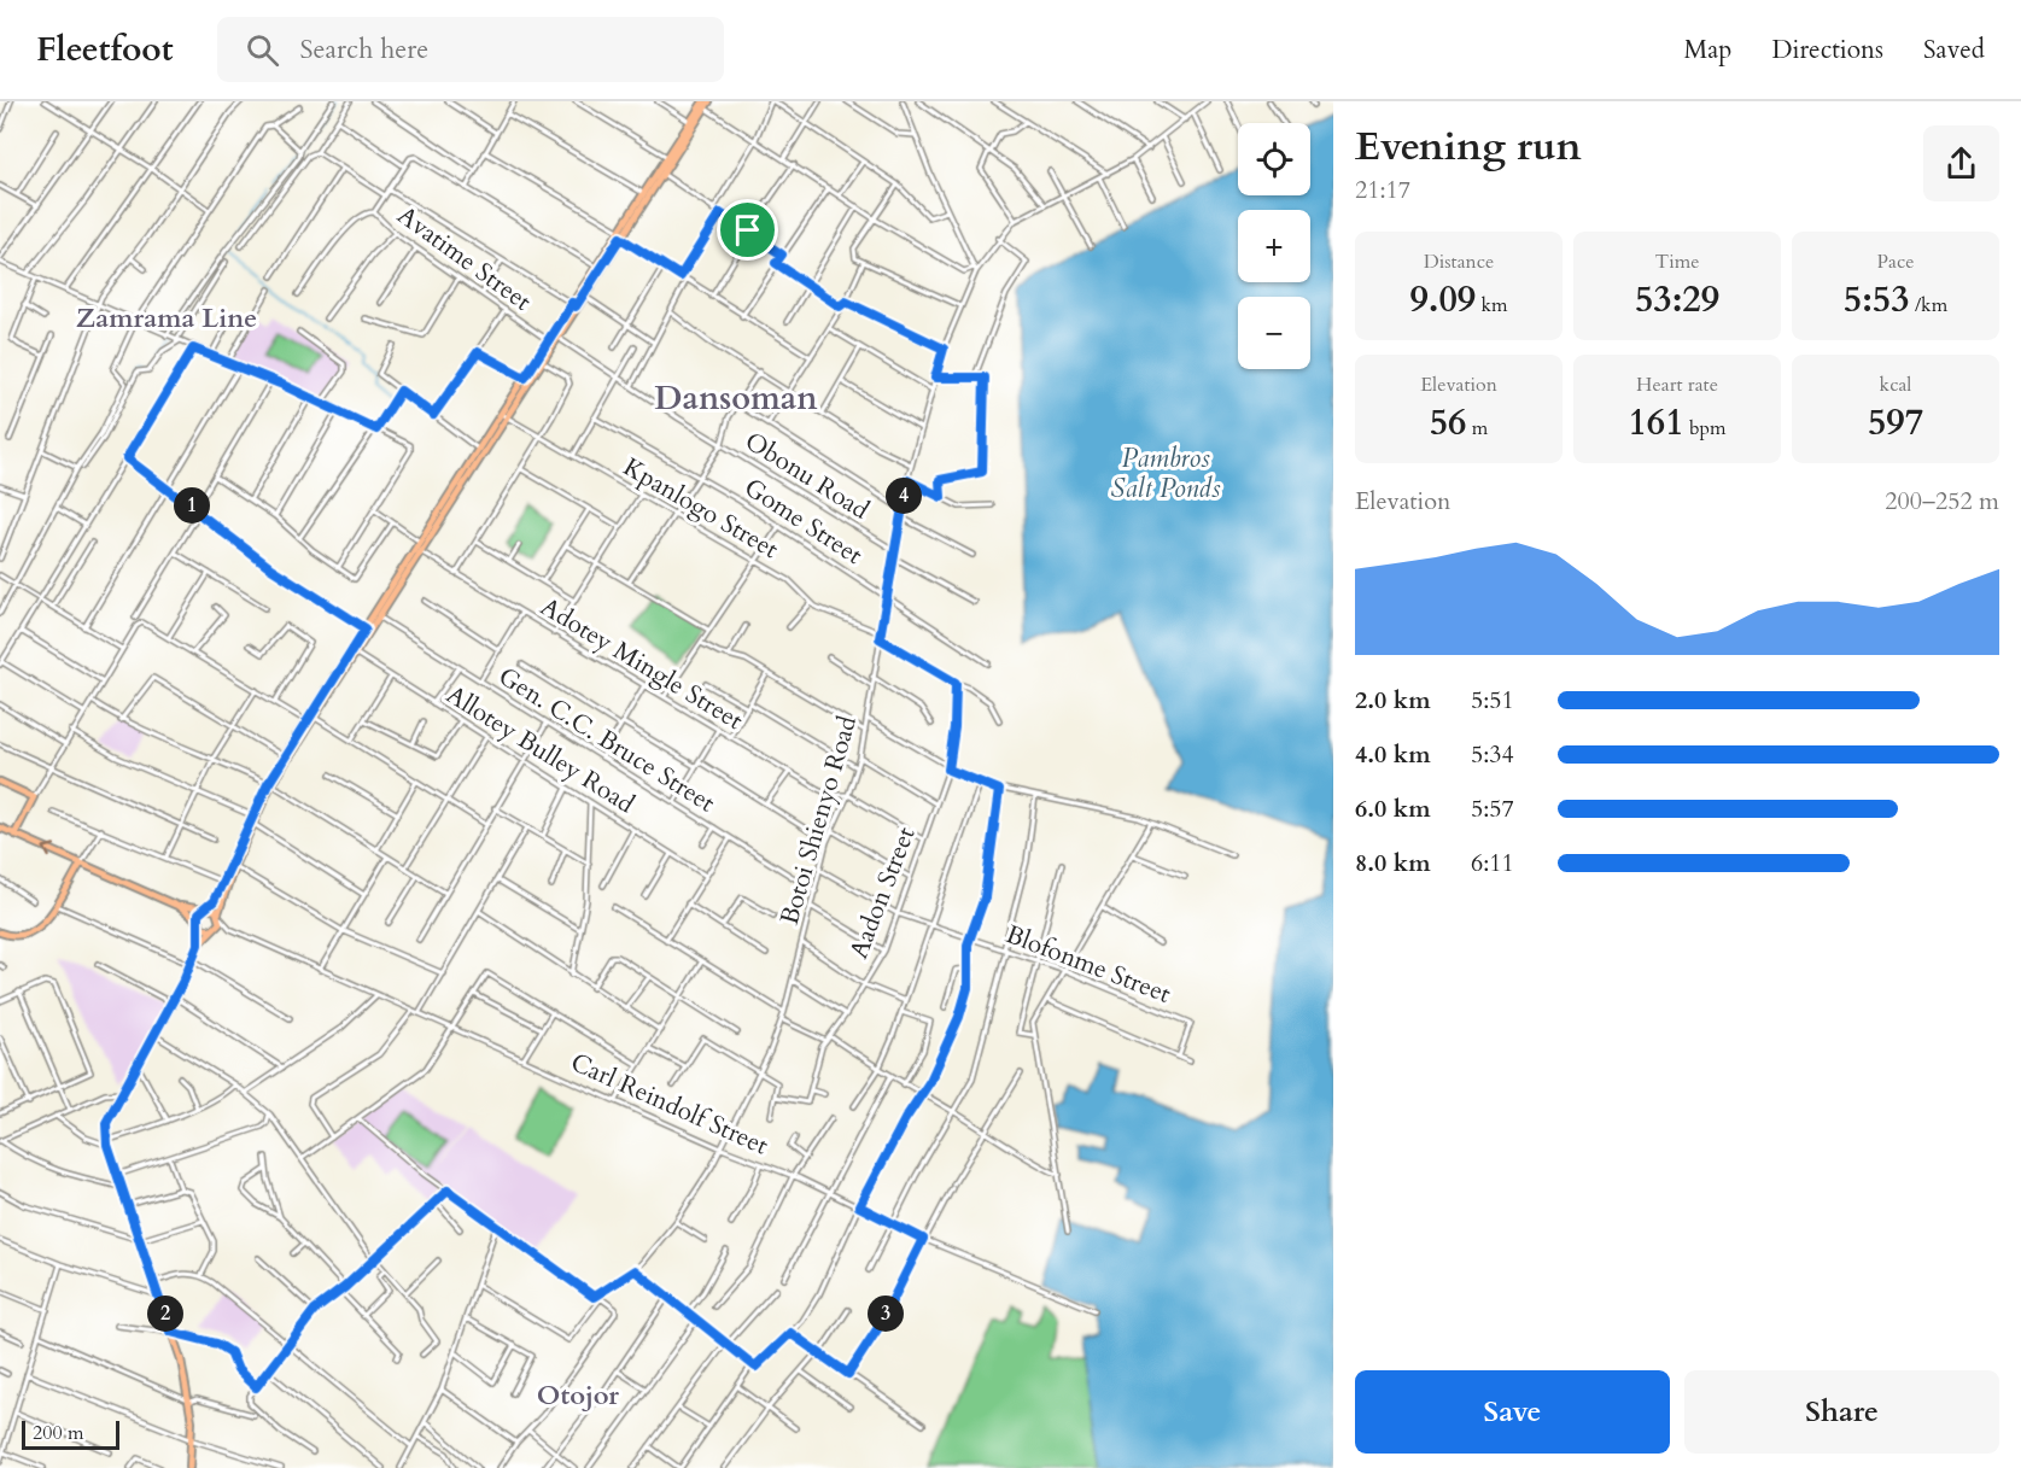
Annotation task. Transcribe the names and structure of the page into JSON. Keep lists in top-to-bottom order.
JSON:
{
  "streets": {
    "street": [
      "Avatime Street",
      "Obonu Road",
      "Kpanlogo Street",
      "Gome Street",
      "Adotey Mingle Street",
      "Gen. C.C. Bruce Street",
      "Allotey Bulley Road",
      "Botoi Shienyo Road",
      "Aadon Street",
      "Blofonme Street",
      "Carl Reindolf Street"
    ]
  },
  "crossings": [
    ["Obonu Road", "Botoi Shienyo Road"],
    ["Kpanlogo Street", "Botoi Shienyo Road"],
    ["Kpanlogo Street", "Aadon Street"],
    ["Gome Street", "Botoi Shienyo Road"],
    ["Adotey Mingle Street", "Botoi Shienyo Road"],
    ["Adotey Mingle Street", "Aadon Street"],
    ["Gen. C.C. Bruce Street", "Botoi Shienyo Road"],
    ["Botoi Shienyo Road", "Blofonme Street"],
    ["Botoi Shienyo Road", "Carl Reindolf Street"],
    ["Aadon Street", "Blofonme Street"]
  ],
  "districts": ["Zamrama Line", "Dansoman", "Otojor"],
  "water": ["Pambros Salt Ponds"],
  "scale_bar": "200 m",
  "page": {
    "header": "Fleetfoot",
    "search": "Search here",
    "nav": ["Map", "Directions", "Saved"],
    "heading": ["Evening run", "21:17"],
    "map_buttons": ["+", "−"],
    "stats": [
      ["Distance", "9.09 km"],
      ["Time", "53:29"],
      ["Pace", "5:53 /km"],
      ["Elevation", "56 m"],
      ["Heart rate", "161 bpm"],
      ["kcal", "597"]
    ],
    "chart": ["Elevation", "200–252 m"],
    "pins": [
      "4",
      "1",
      "2",
      "3"
    ],
    "list": [
      {
        "name": "2.0 km",
        "note": "5:51"
      },
      {
        "name": "4.0 km",
        "note": "5:34"
      },
      {
        "name": "6.0 km",
        "note": "5:57"
      },
      {
        "name": "8.0 km",
        "note": "6:11"
      }
    ],
    "buttons": ["Save", "Share"],
    "scale": "200 m"
  }
}
